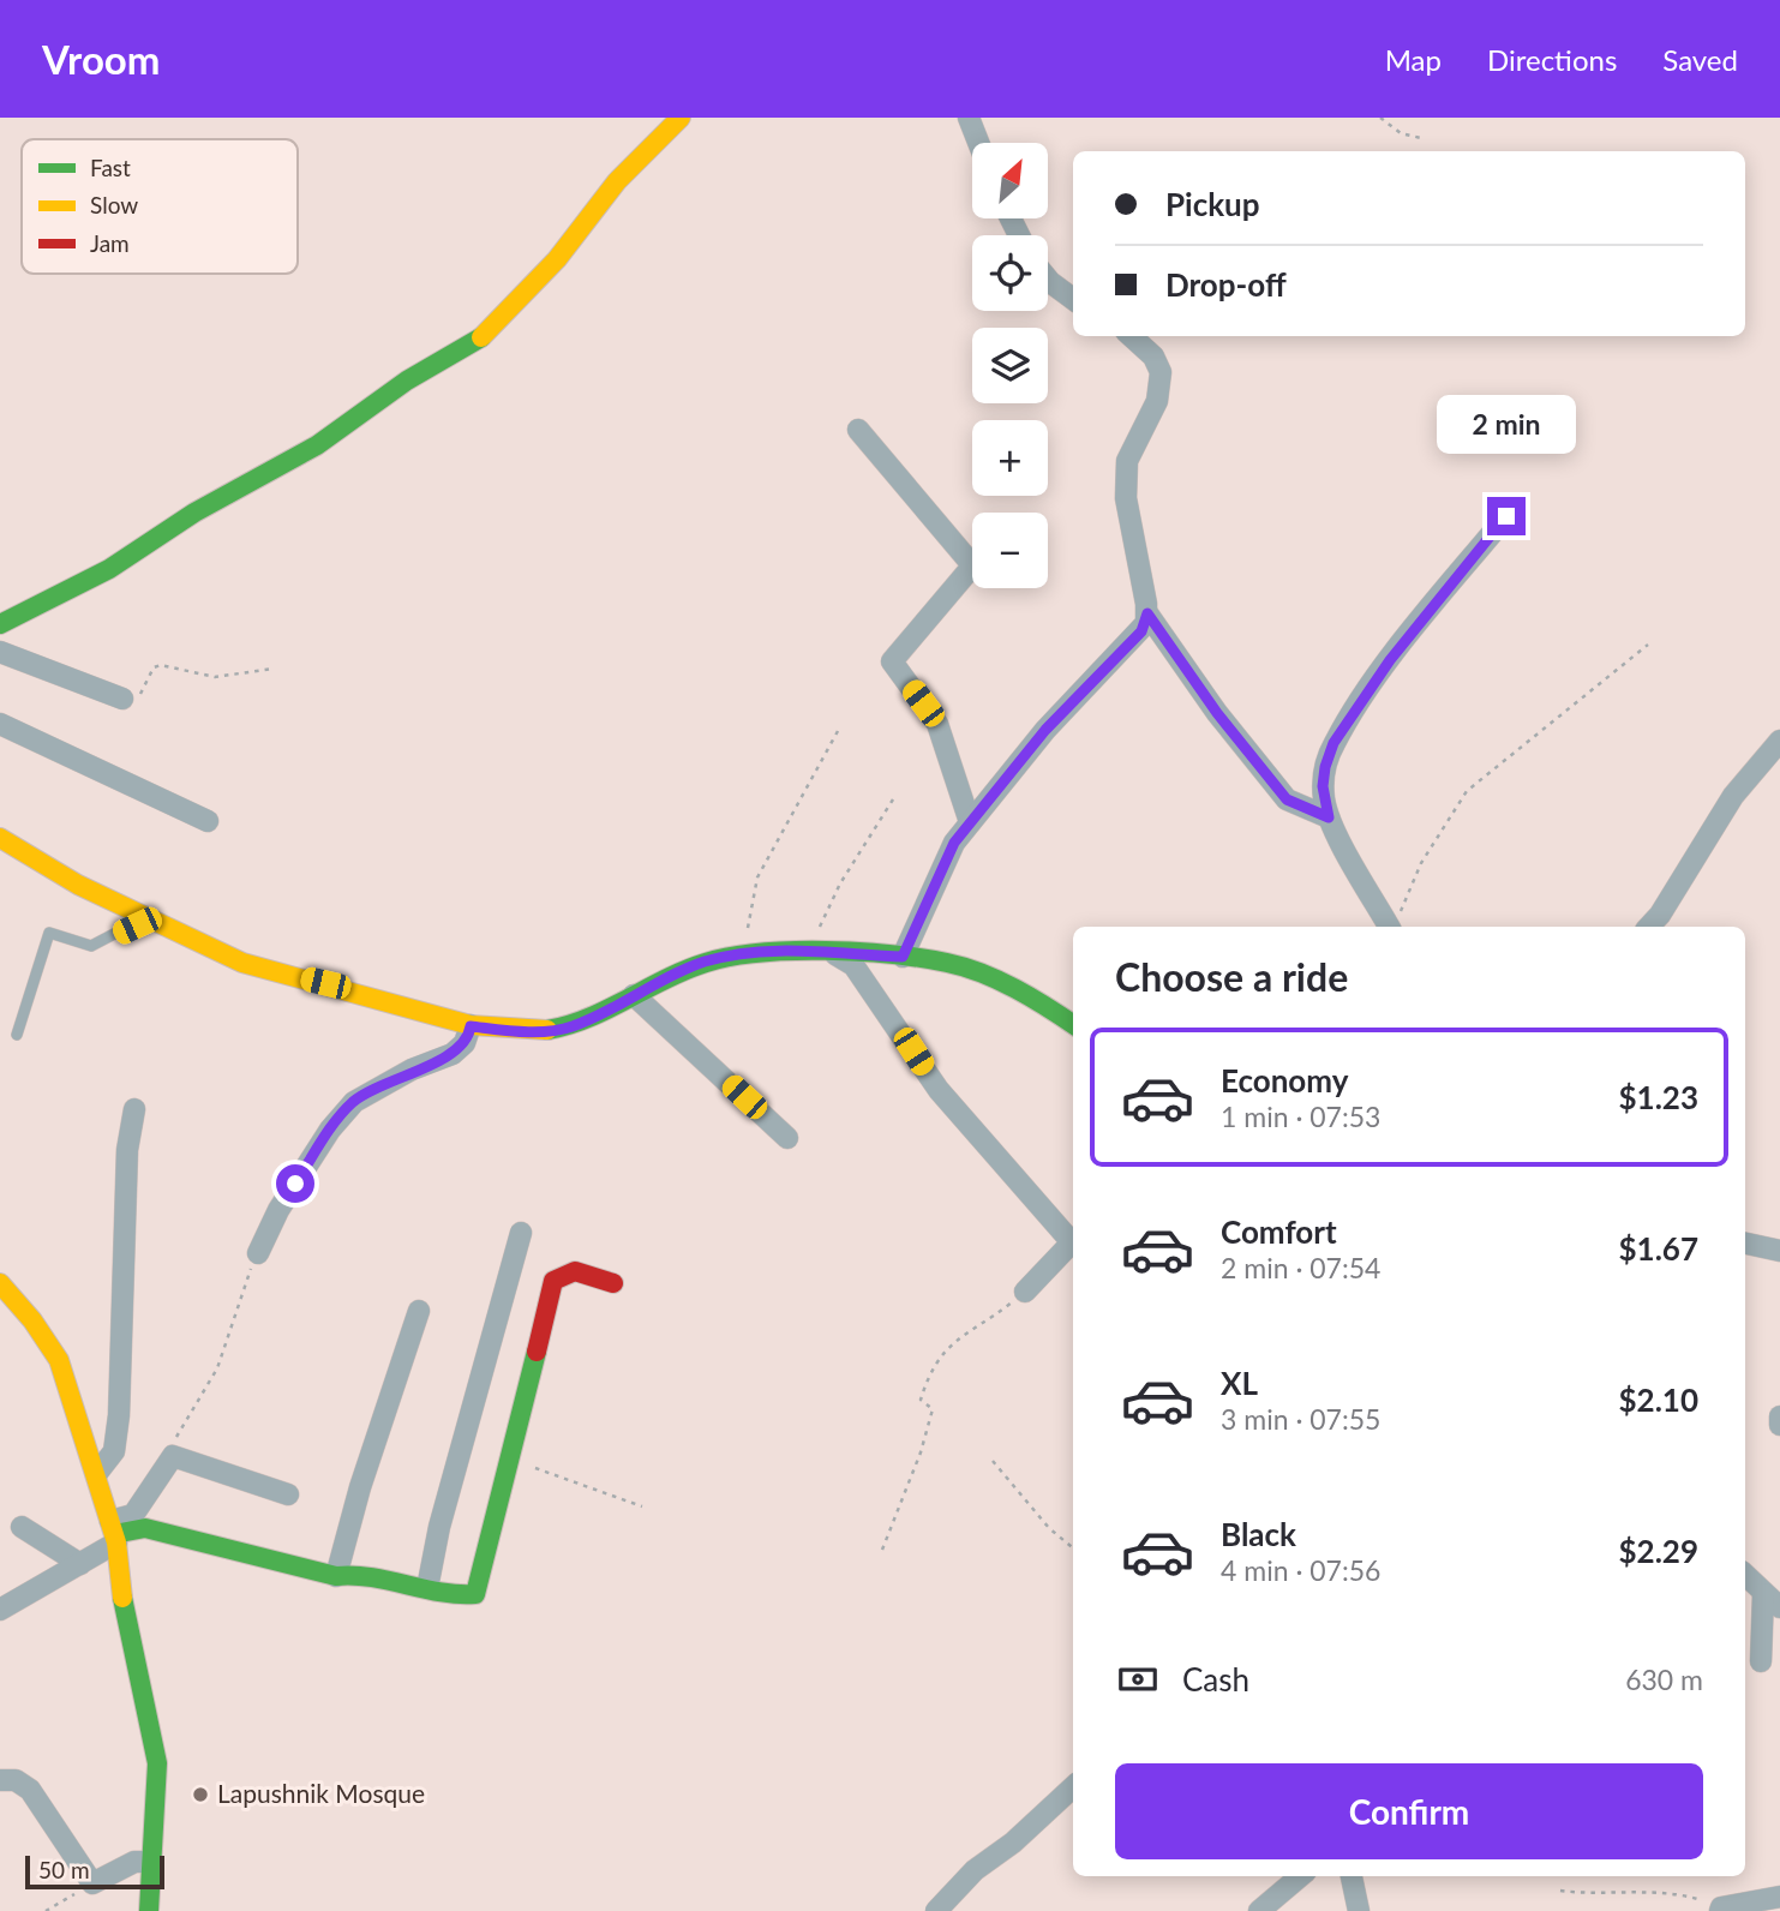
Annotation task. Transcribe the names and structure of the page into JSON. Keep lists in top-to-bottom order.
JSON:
{
  "places": ["Lapushnik Mosque"],
  "legend": ["Fast", "Slow", "Jam"],
  "scale_bar": "50 m",
  "north": "top right",
  "page": {
    "header": "Vroom",
    "nav": ["Map", "Directions", "Saved"],
    "map_buttons": ["+", "−"],
    "banner": ["Pickup", "Drop-off"],
    "bubble": "2 min",
    "heading": "Choose a ride",
    "list": [
      {
        "name": "Economy",
        "note": "1 min · 07:53",
        "value": "$1.23"
      },
      {
        "name": "Comfort",
        "note": "2 min · 07:54",
        "value": "$1.67"
      },
      {
        "name": "XL",
        "note": "3 min · 07:55",
        "value": "$2.10"
      },
      {
        "name": "Black",
        "note": "4 min · 07:56",
        "value": "$2.29"
      }
    ],
    "pay": ["Cash", "630 m"],
    "buttons": "Confirm",
    "scale": "50 m"
  }
}
